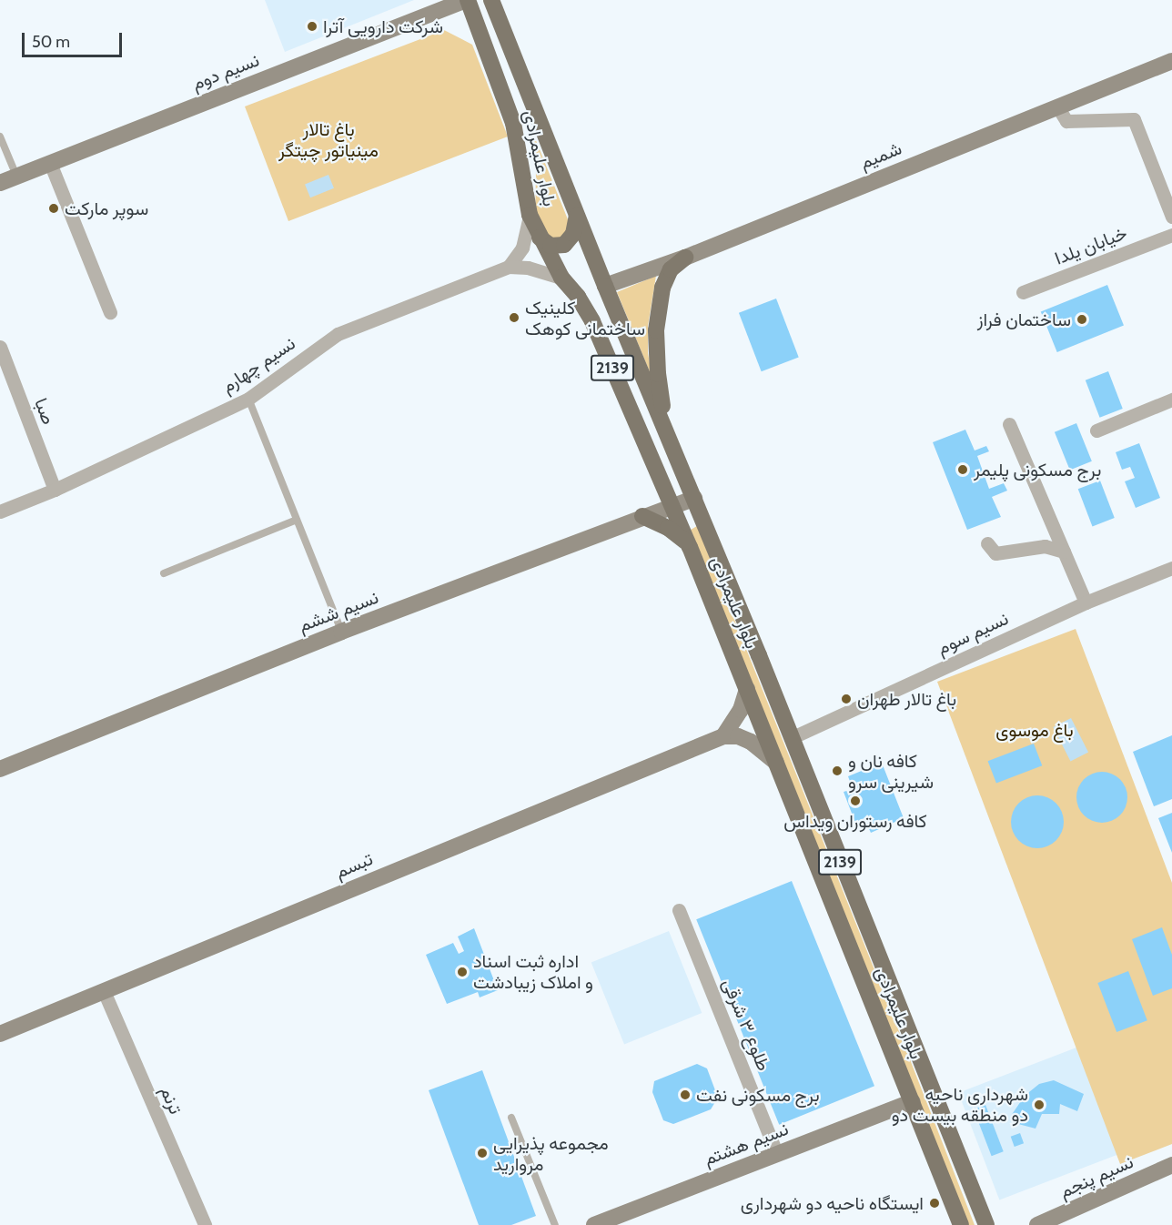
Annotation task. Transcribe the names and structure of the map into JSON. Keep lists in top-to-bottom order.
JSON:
{
  "streets": {
    "main road": ["بلوار علیمرادی", "2139"],
    "street": [
      "نسیم دوم",
      "شمیم",
      "خیابان یلدا",
      "نسیم چهارم",
      "صبا",
      "نسیم ششم",
      "نسیم سوم",
      "تبسم",
      "طلوع ۳ شرقی",
      "ترنم",
      "نسیم هشتم",
      "نسیم پنجم"
    ]
  },
  "crossings": [
    ["نسیم دوم", "بلوار علیمرادی"],
    ["شمیم", "بلوار علیمرادی"],
    ["بلوار علیمرادی", "نسیم چهارم"],
    ["بلوار علیمرادی", "نسیم ششم"],
    ["بلوار علیمرادی", "نسیم سوم"],
    ["بلوار علیمرادی", "نسیم هشتم"],
    ["نسیم چهارم", "صبا"],
    ["تبسم", "ترنم"],
    ["طلوع ۳ شرقی", "نسیم هشتم"]
  ],
  "parks": ["باغ تالار مینیاتور چیتگر", "باغ موسوی"],
  "places": [
    "شرکت دارویی آترا",
    "سوپر مارکت",
    "کلینیک ساختمانی کوهک",
    "ساختمان فراز",
    "برج مسکونی پلیمر",
    "باغ تالار طهران",
    "کافه نان و شیرینی سرو",
    "کافه رستوران ویداس",
    "اداره ثبت اسناد و املاک زیبادشت",
    "برج مسکونی نفت",
    "شهرداری ناحیه دو منطقه بیست دو",
    "مجموعه پذیرایی مروارید",
    "ایستگاه ناحیه دو شهرداری"
  ],
  "scale_bar": "50 m"
}
